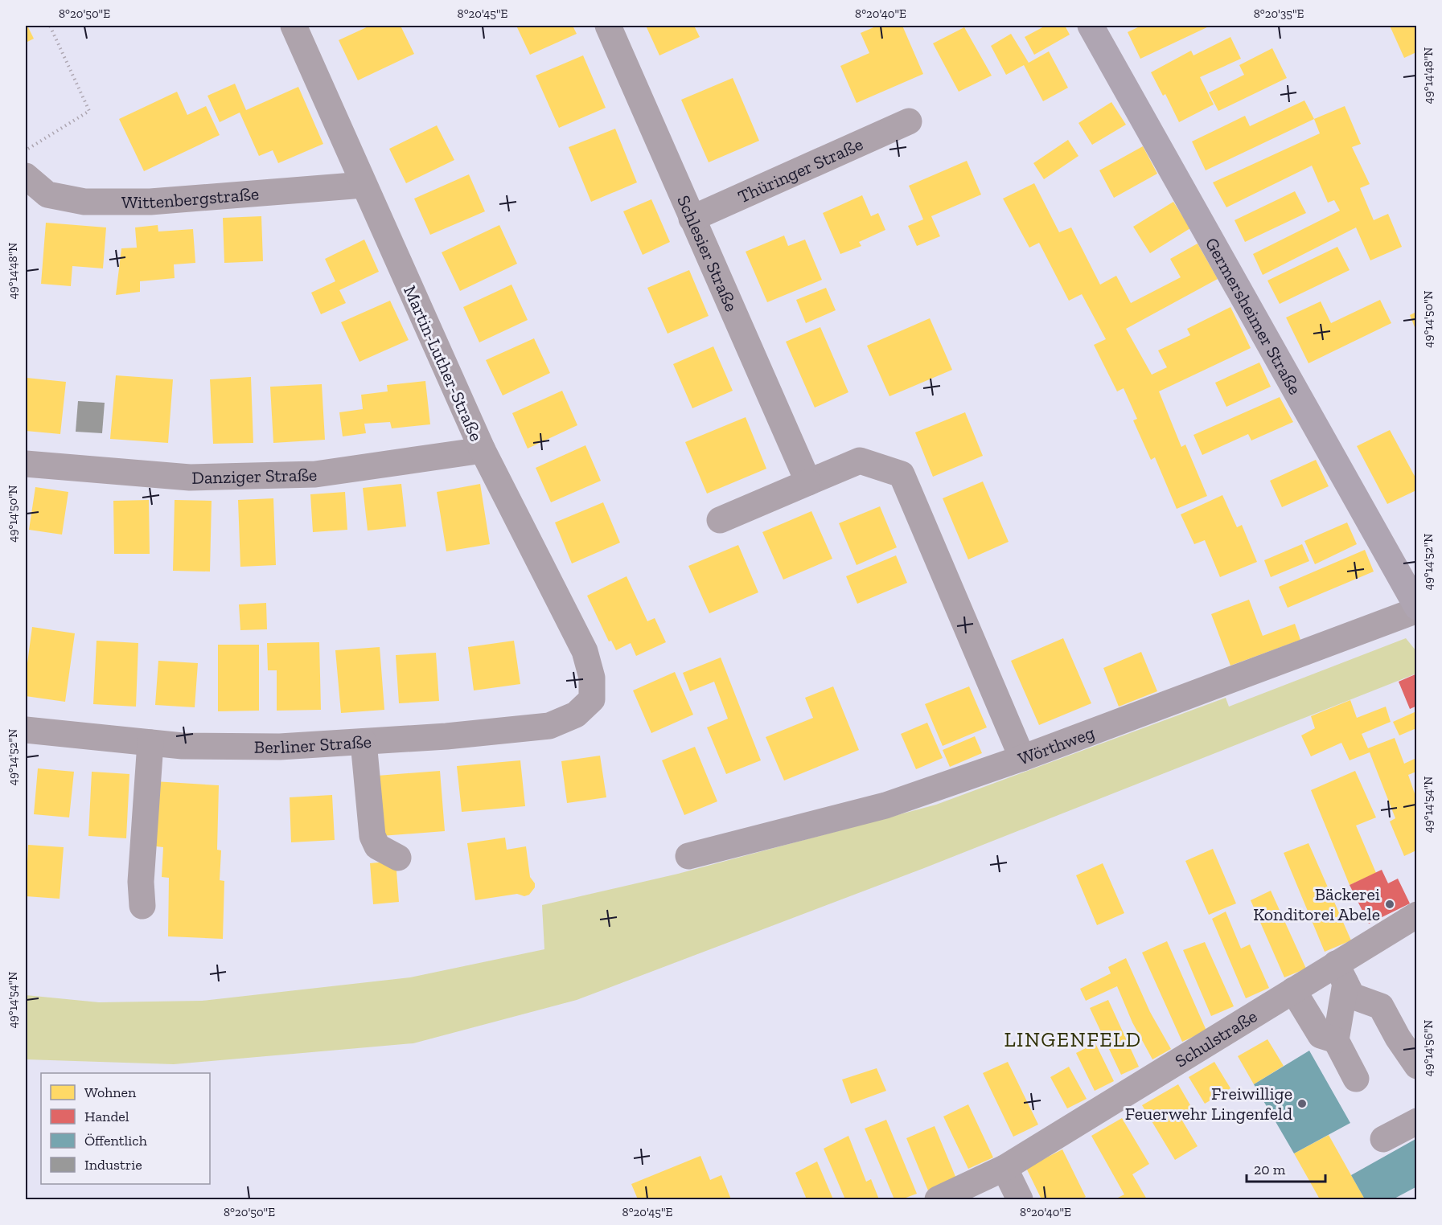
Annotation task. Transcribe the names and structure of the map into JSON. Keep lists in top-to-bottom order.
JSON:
{
  "streets": {
    "main road": ["Germersheimer Straße"],
    "street": [
      "Thüringer Straße",
      "Wittenbergstraße",
      "Schlesier Straße",
      "Martin-Luther-Straße",
      "Danziger Straße",
      "Berliner Straße",
      "Wörthweg",
      "Schulstraße"
    ]
  },
  "crossings": [
    ["Thüringer Straße", "Schlesier Straße"],
    ["Wittenbergstraße", "Martin-Luther-Straße"],
    ["Germersheimer Straße", "Wörthweg"],
    ["Martin-Luther-Straße", "Danziger Straße"],
    ["Martin-Luther-Straße", "Berliner Straße"]
  ],
  "districts": ["LINGENFELD"],
  "places": ["Bäckerei Konditorei Abele", "Freiwillige Feuerwehr Lingenfeld"],
  "legend": [
    "Wohnen",
    "Handel",
    "Öffentlich",
    "Industrie"
  ],
  "scale_bar": "20 m",
  "coordinates": [
    "8°20'50\"E",
    "8°20'45\"E",
    "8°20'40\"E",
    "8°20'35\"E",
    "49°14'48\"N",
    "49°14'50\"N",
    "49°14'52\"N",
    "49°14'54\"N",
    "49°14'56\"N"
  ]
}
